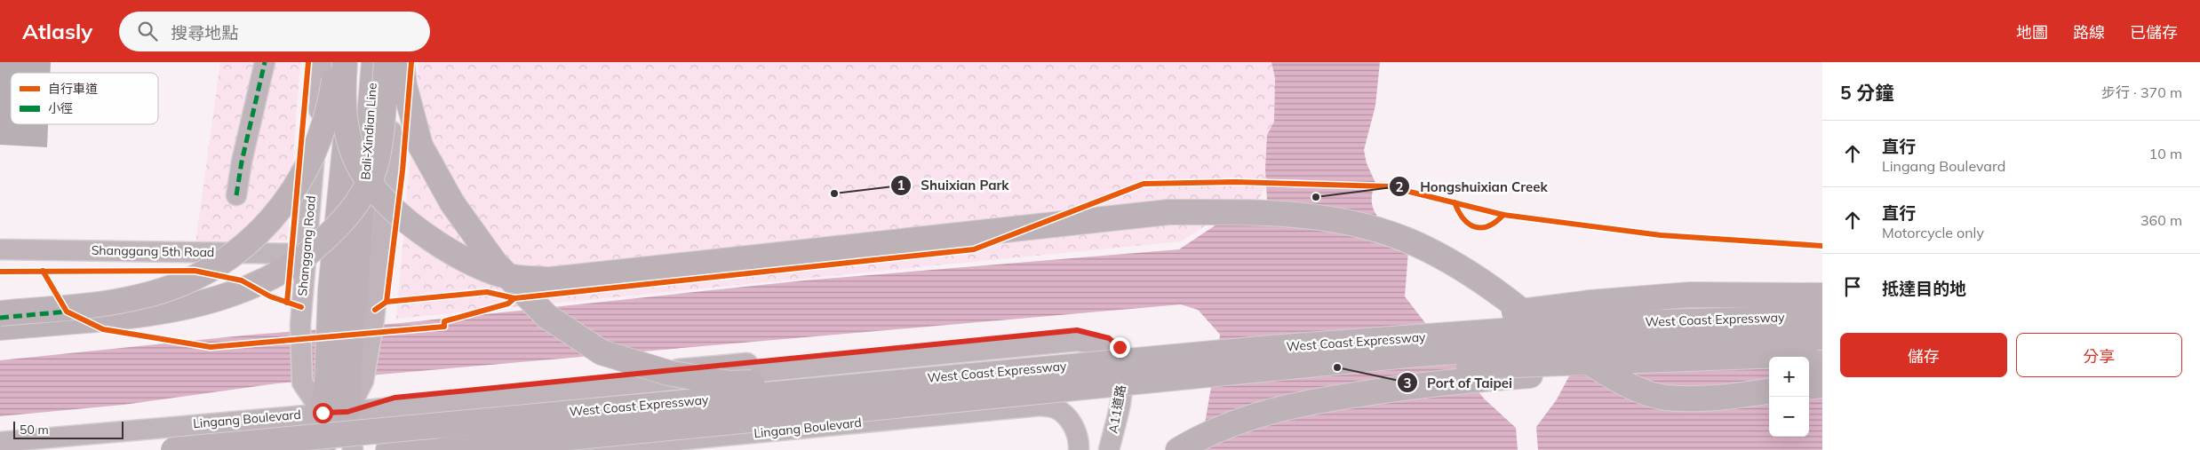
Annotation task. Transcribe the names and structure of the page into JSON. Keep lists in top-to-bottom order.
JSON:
{
  "streets": {
    "highway": ["Bali-Xindian Line", "West Coast Expressway"],
    "street": [
      "Shanggang Road",
      "Shanggang 5th Road",
      "A11道路",
      "Lingang Boulevard"
    ]
  },
  "crossings": [
    ["Shanggang Road", "Shanggang 5th Road"],
    ["Shanggang Road", "Lingang Boulevard"],
    ["A11道路", "Lingang Boulevard"]
  ],
  "places": ["Shuixian Park", "Hongshuixian Creek", "Port of Taipei"],
  "legend": ["自行車道", "小徑"],
  "scale_bar": "50 m",
  "page": {
    "header": "Atlasly",
    "search": "搜尋地點",
    "nav": ["地圖", "路線", "已儲存"],
    "heading": ["5 分鐘", "步行 · 370 m"],
    "list": [
      ["直行", "Lingang Boulevard", "10 m"],
      ["直行", "Motorcycle only", "360 m"],
      "抵達目的地"
    ],
    "buttons": ["儲存", "分享"],
    "map_buttons": ["+", "−"],
    "scale": "50 m"
  }
}
